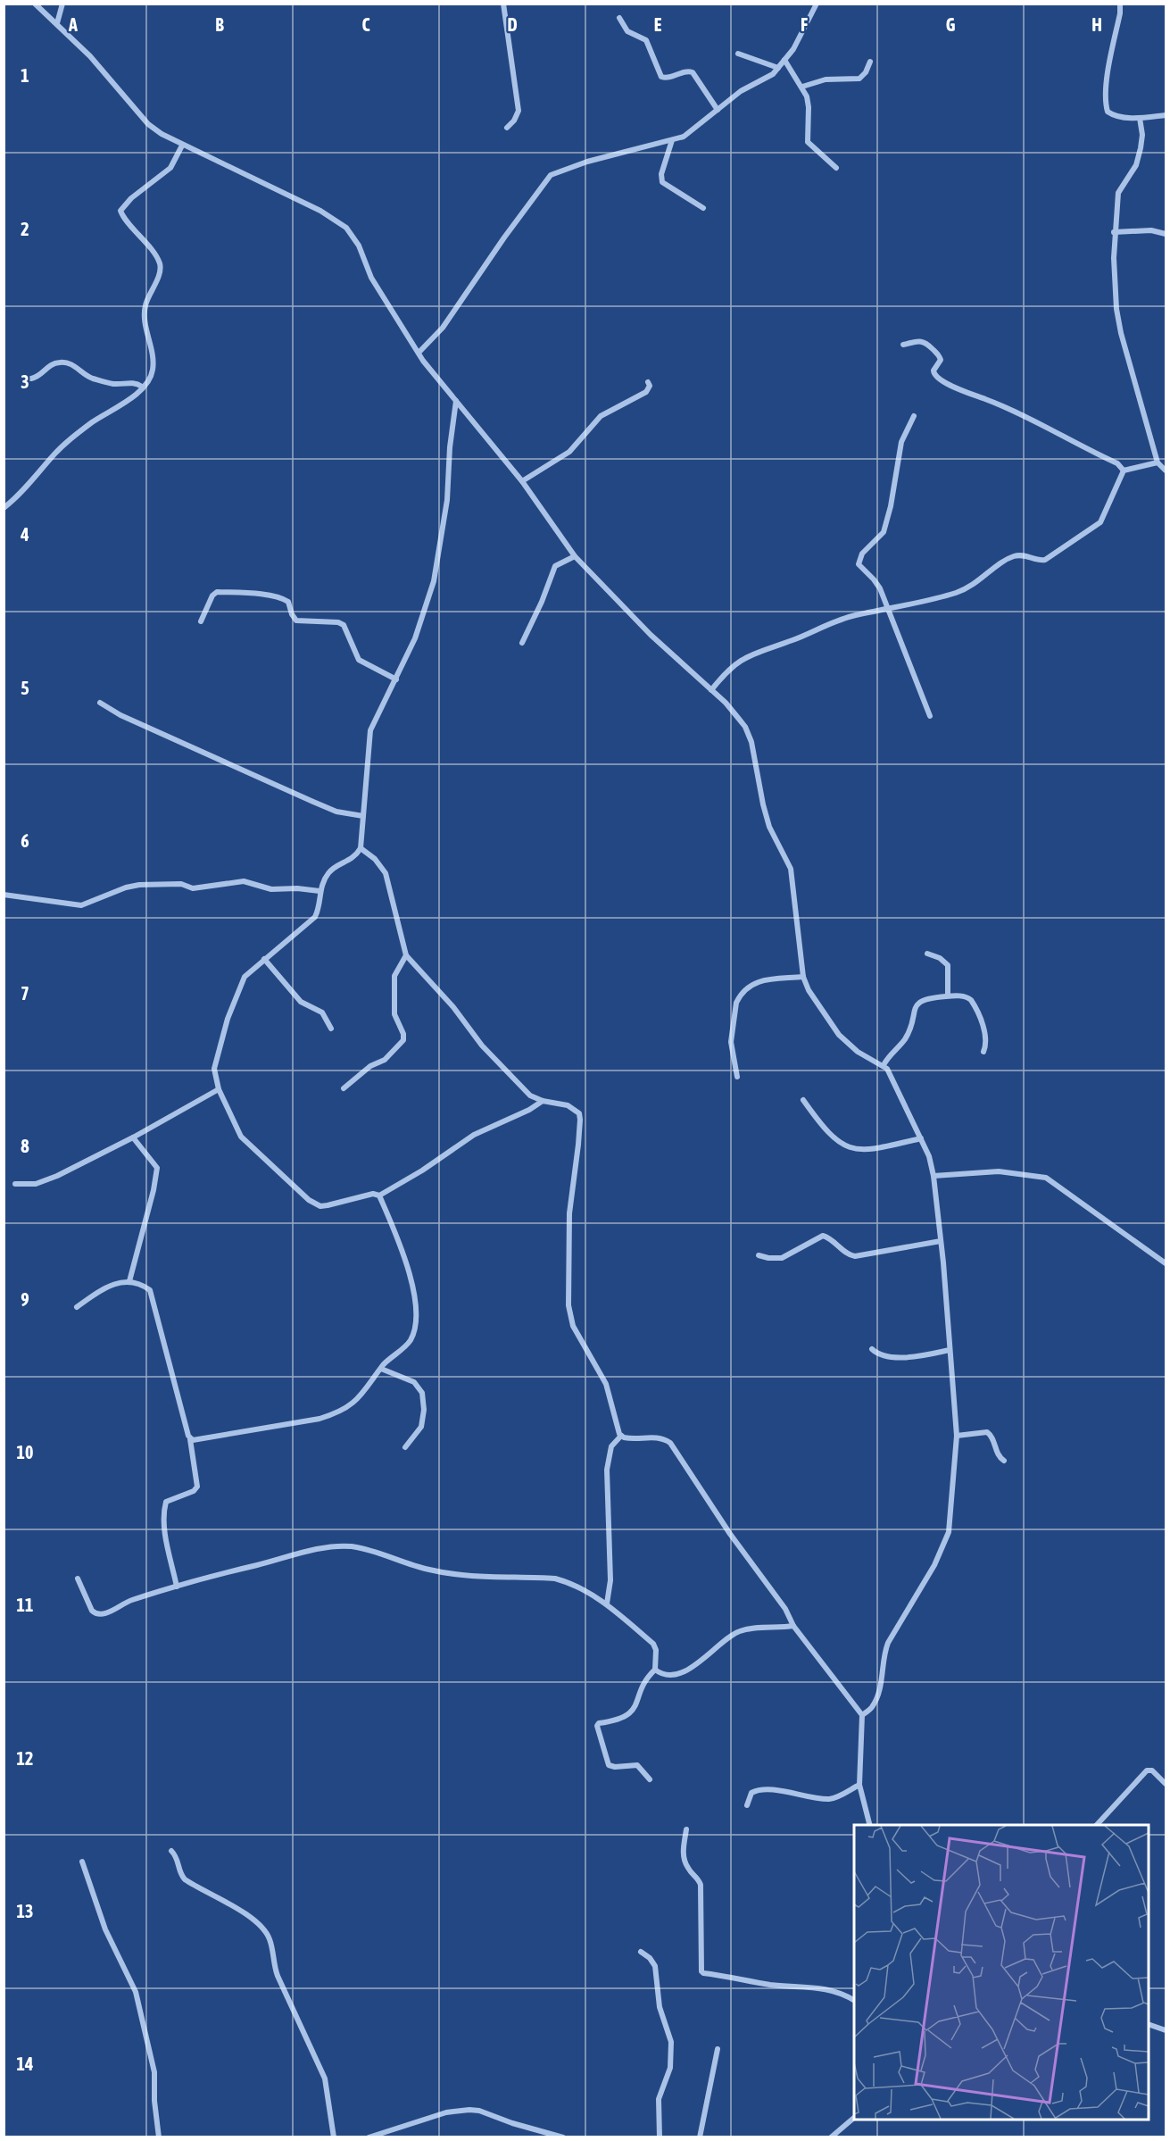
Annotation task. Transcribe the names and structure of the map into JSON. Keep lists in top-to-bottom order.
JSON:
{
  "grid": {
    "columns": [
      "A",
      "B",
      "C",
      "D",
      "E",
      "F",
      "G",
      "H"
    ],
    "rows": [
      "1",
      "2",
      "3",
      "4",
      "5",
      "6",
      "7",
      "8",
      "9",
      "10",
      "11",
      "12",
      "13",
      "14"
    ]
  }
}
